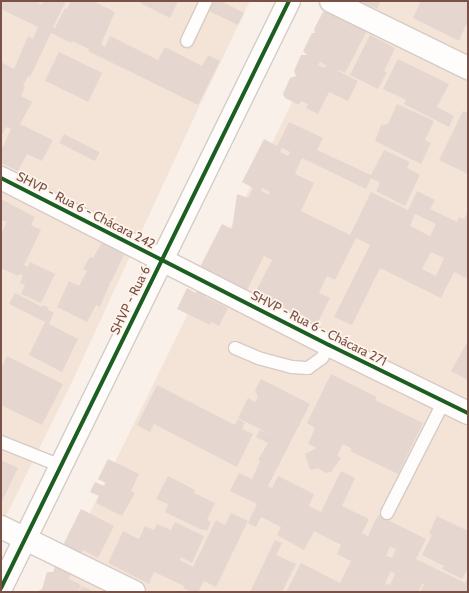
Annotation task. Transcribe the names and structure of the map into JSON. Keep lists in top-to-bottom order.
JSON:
{
  "streets": {
    "street": ["SHVP - Rua 6 - Chácara 242", "SHVP - Rua 6", "SHVP - Rua 6 - Chácara 271"]
  },
  "crossings": [
    ["SHVP - Rua 6 - Chácara 242", "SHVP - Rua 6"],
    ["SHVP - Rua 6 - Chácara 242", "SHVP - Rua 6 - Chácara 271"],
    ["SHVP - Rua 6", "SHVP - Rua 6 - Chácara 271"]
  ]
}
